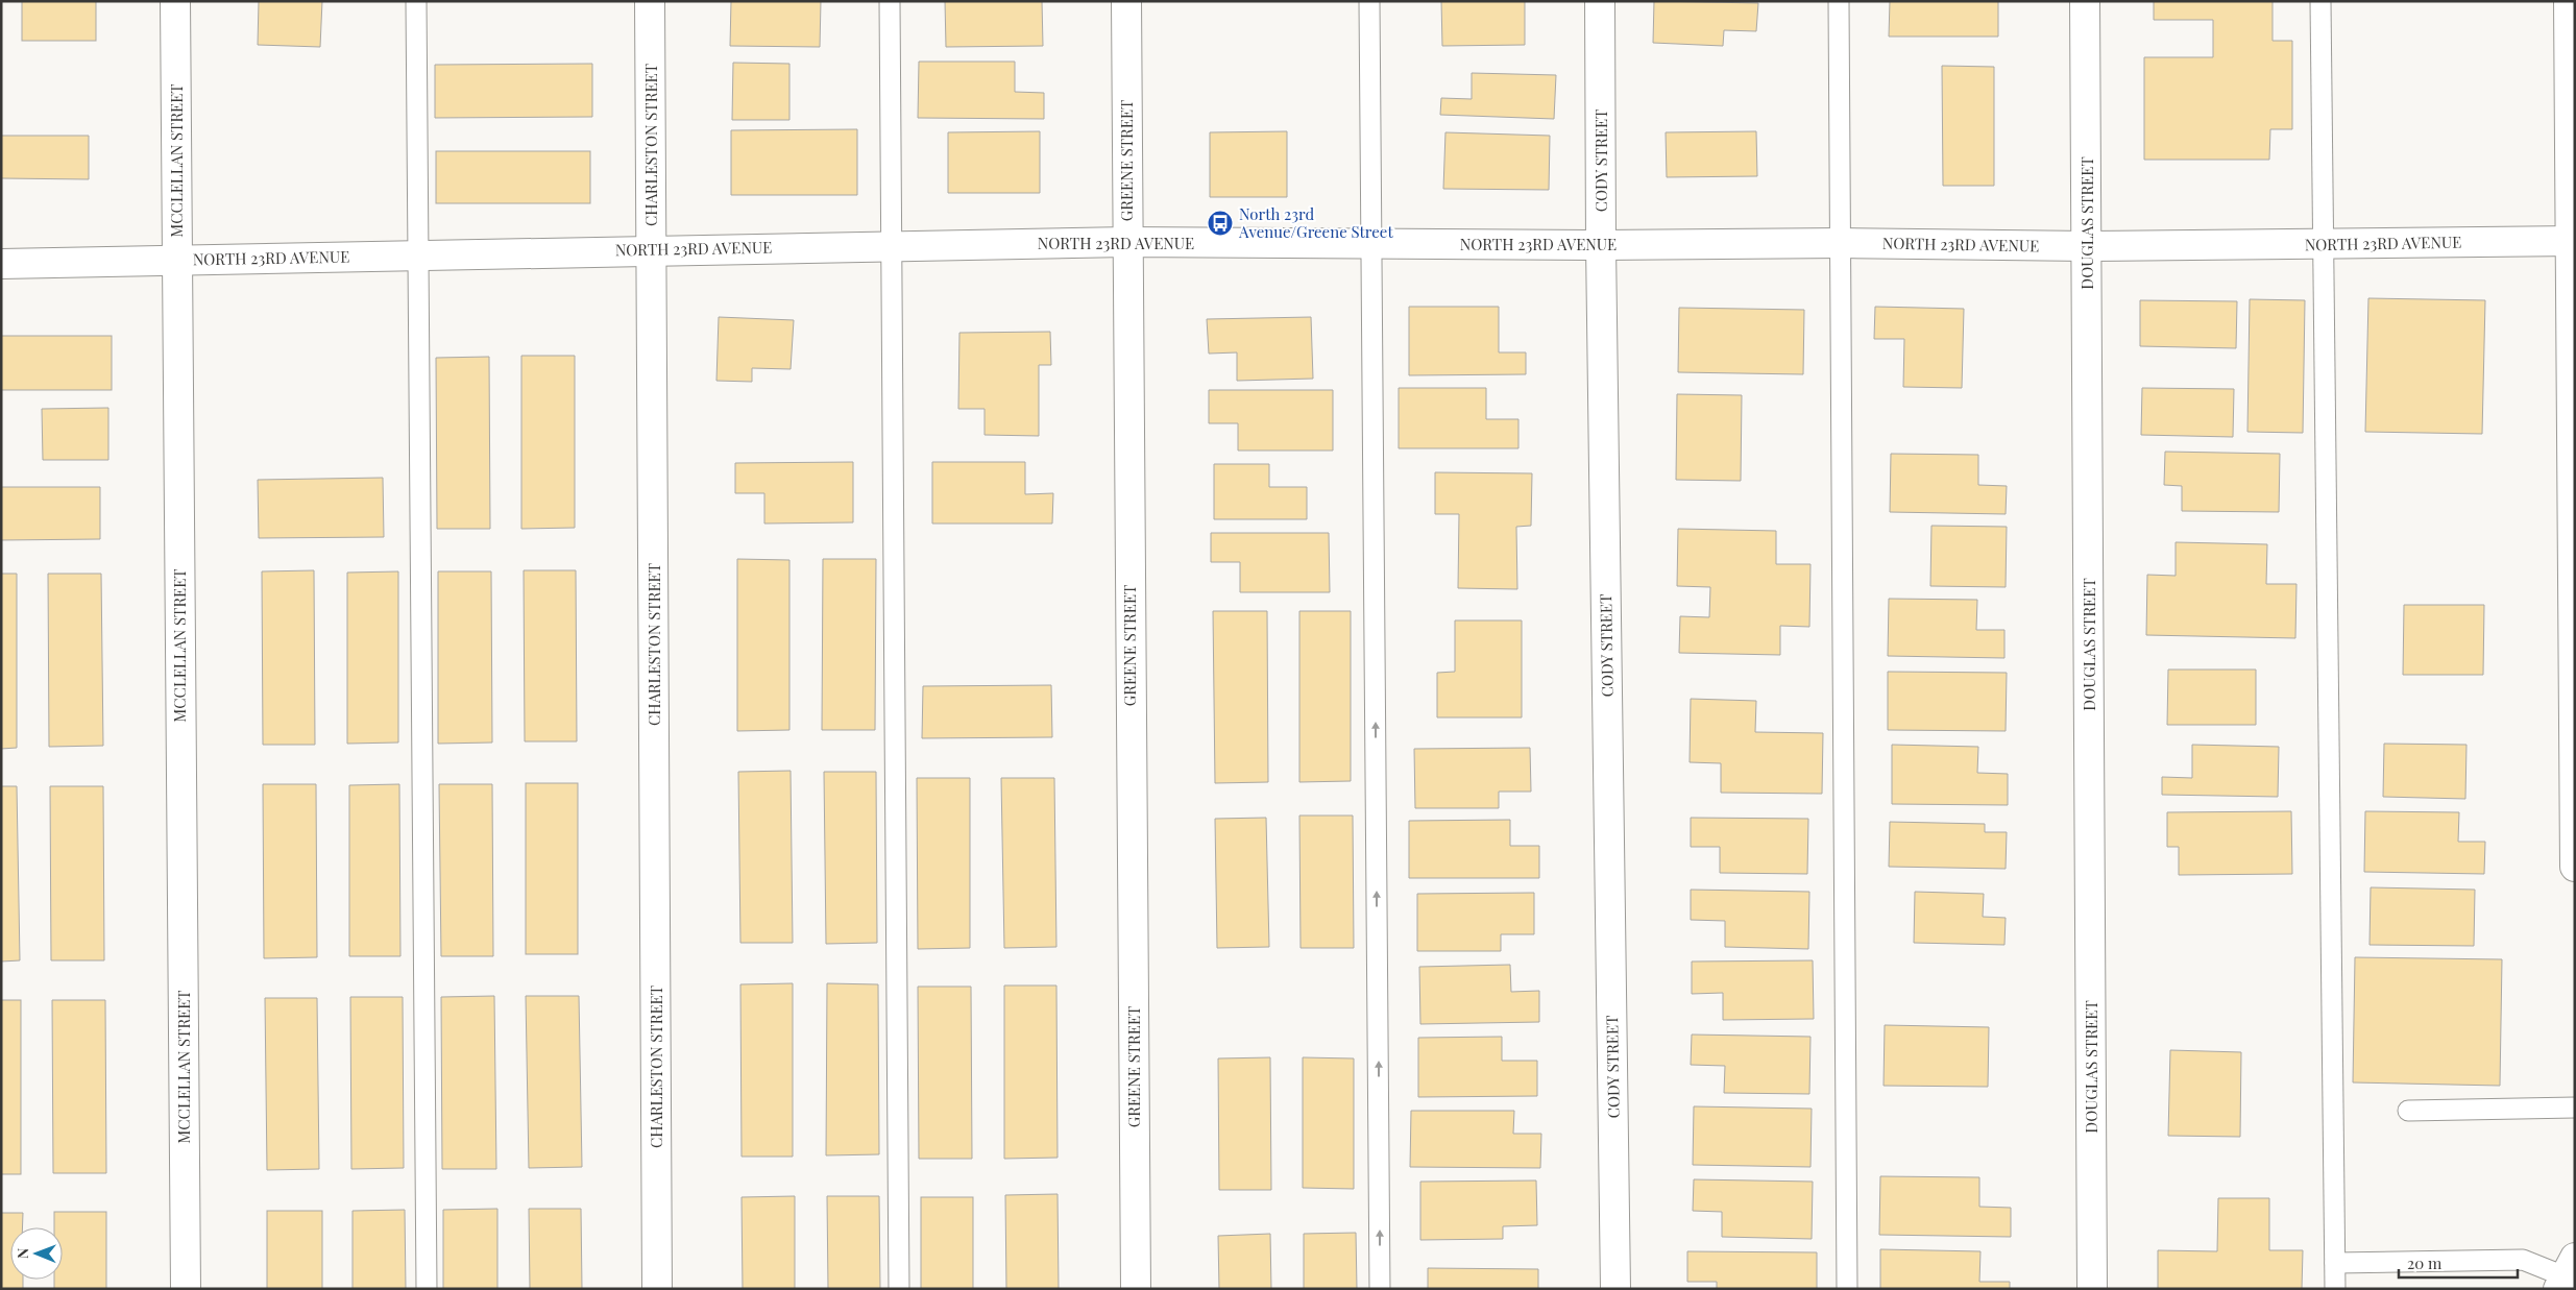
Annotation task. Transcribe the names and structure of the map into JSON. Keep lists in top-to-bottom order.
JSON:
{
  "streets": {
    "street": [
      "CHARLESTON STREET",
      "MCCLELLAN STREET",
      "GREENE STREET",
      "CODY STREET",
      "DOUGLAS STREET",
      "NORTH 23RD AVENUE"
    ]
  },
  "crossings": [
    ["CHARLESTON STREET", "NORTH 23RD AVENUE"],
    ["MCCLELLAN STREET", "NORTH 23RD AVENUE"],
    ["GREENE STREET", "NORTH 23RD AVENUE"],
    ["CODY STREET", "NORTH 23RD AVENUE"],
    ["DOUGLAS STREET", "NORTH 23RD AVENUE"]
  ],
  "places": {
    "bus stop": ["North 23rd Avenue/Greene Street"]
  },
  "scale_bar": "20 m",
  "north": "left"
}
